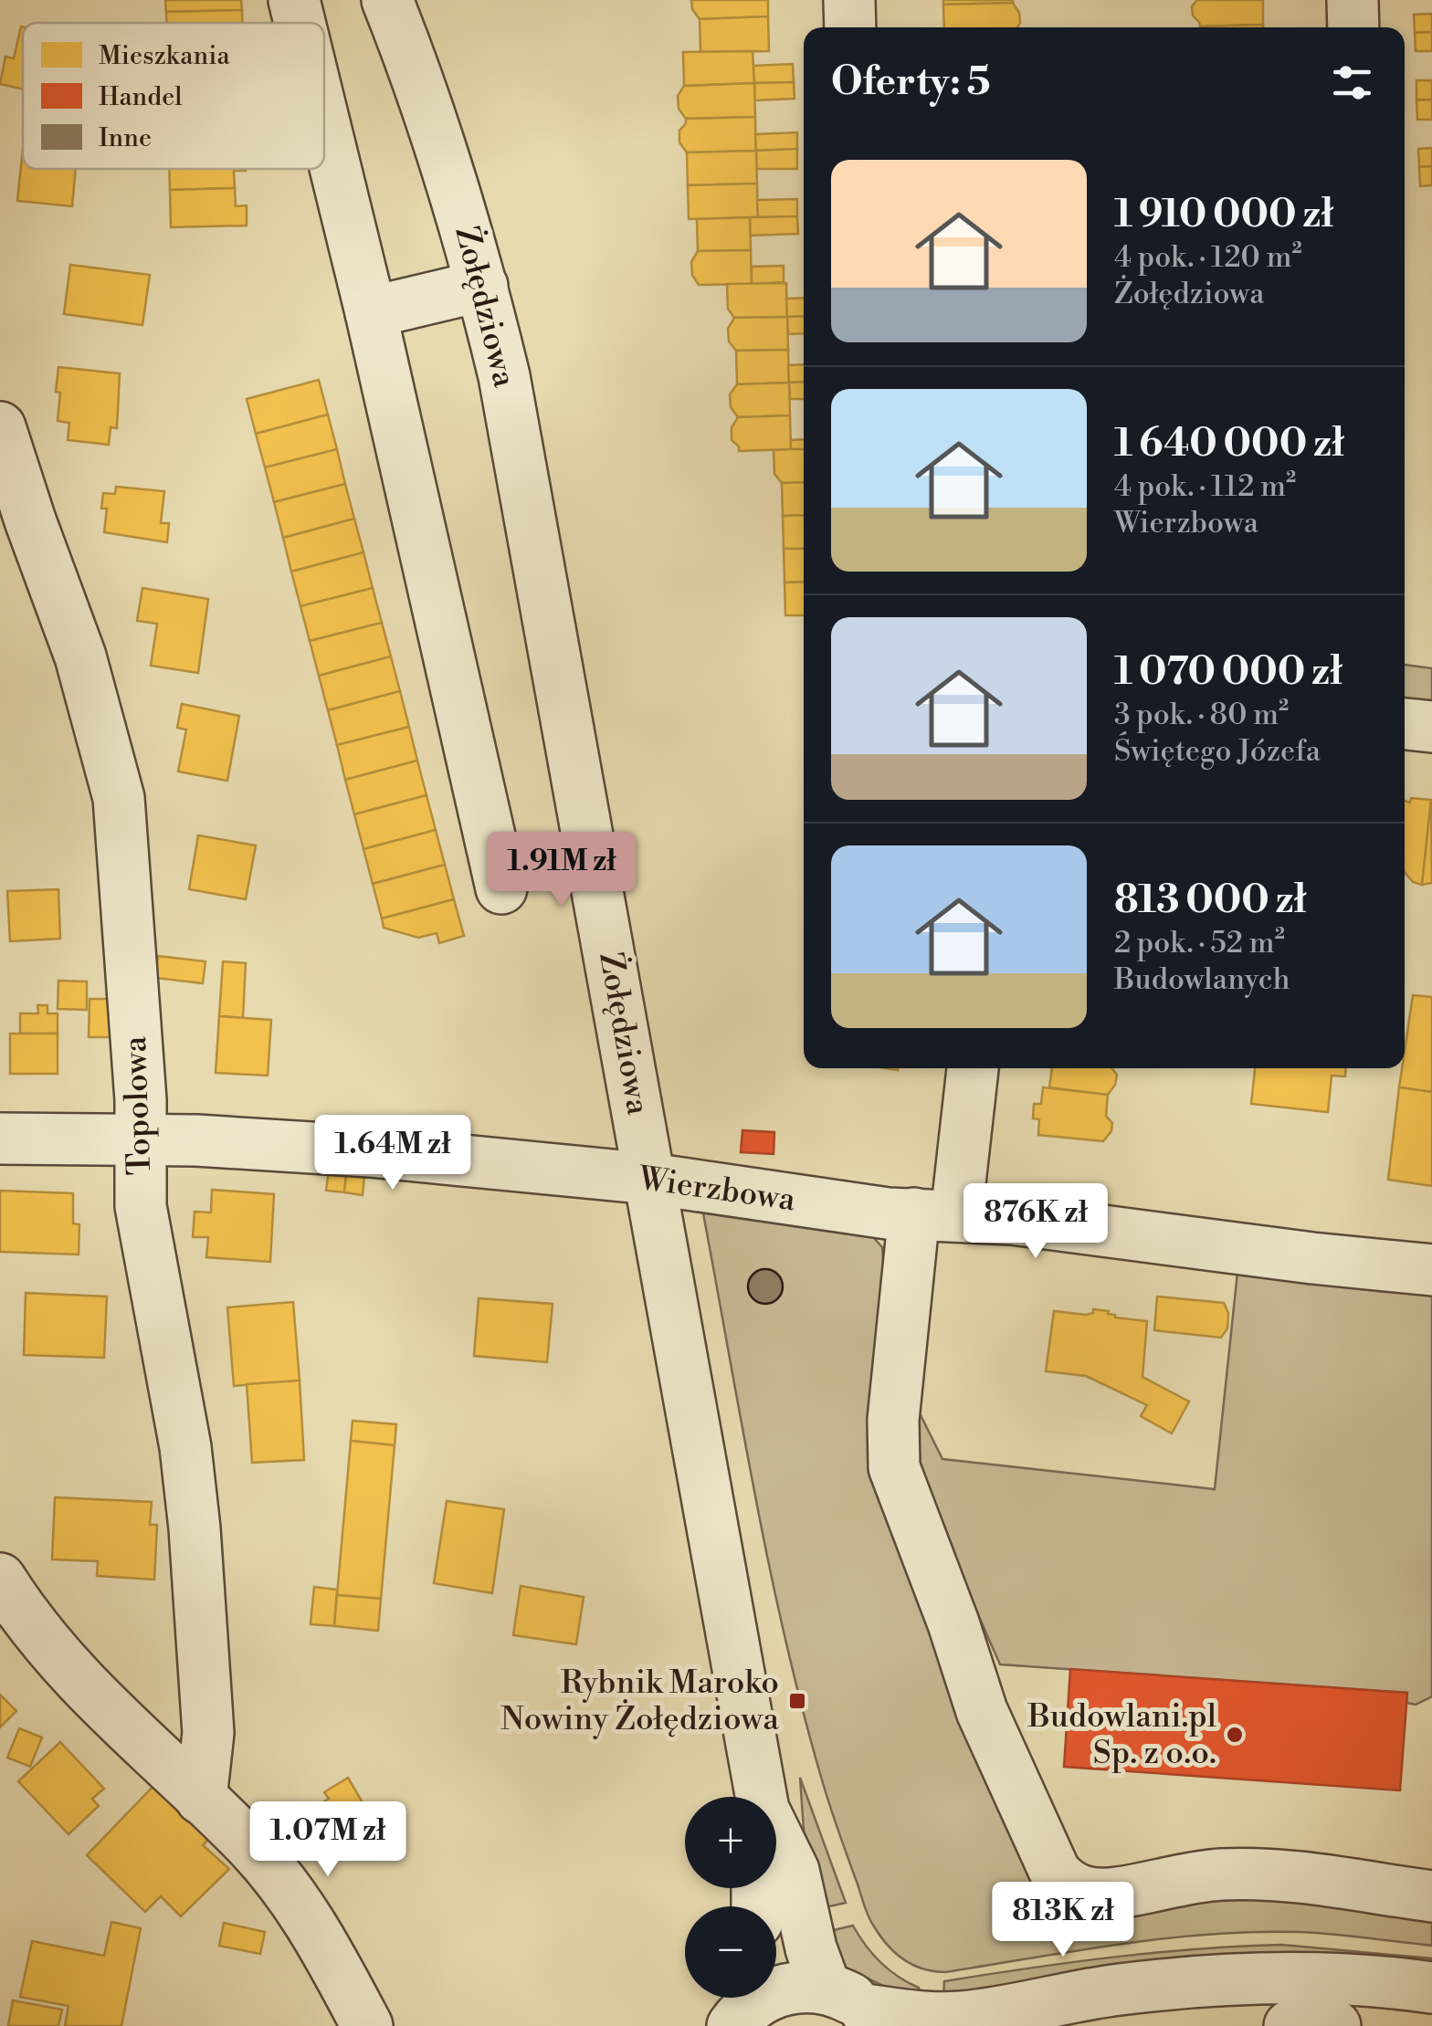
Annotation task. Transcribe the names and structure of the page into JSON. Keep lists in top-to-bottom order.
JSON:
{
  "streets": {
    "street": ["Żołędziowa", "Topolowa", "Wierzbowa"]
  },
  "crossings": [
    ["Żołędziowa", "Wierzbowa"],
    ["Topolowa", "Wierzbowa"]
  ],
  "places": {
    "transit": ["Rybnik Maroko Nowiny Żołędziowa"],
    "other": ["Budowlani.pl Sp. z o.o."]
  },
  "legend": ["Mieszkania", "Handel", "Inne"],
  "page": {
    "heading": "Oferty: 5",
    "list": [
      {
        "name": "1 910 000 zł",
        "note": "4 pok. · 120 m² · Żołędziowa"
      },
      {
        "name": "1 640 000 zł",
        "note": "4 pok. · 112 m² · Wierzbowa"
      },
      {
        "name": "1 070 000 zł",
        "note": "3 pok. · 80 m² · Świętego Józefa"
      },
      {
        "name": "813 000 zł",
        "note": "2 pok. · 52 m² · Budowlanych"
      }
    ],
    "price": [
      "1.91M zł",
      "1.64M zł",
      "876K zł",
      "1.07M zł",
      "813K zł"
    ],
    "map_buttons": ["+", "−"]
  }
}
